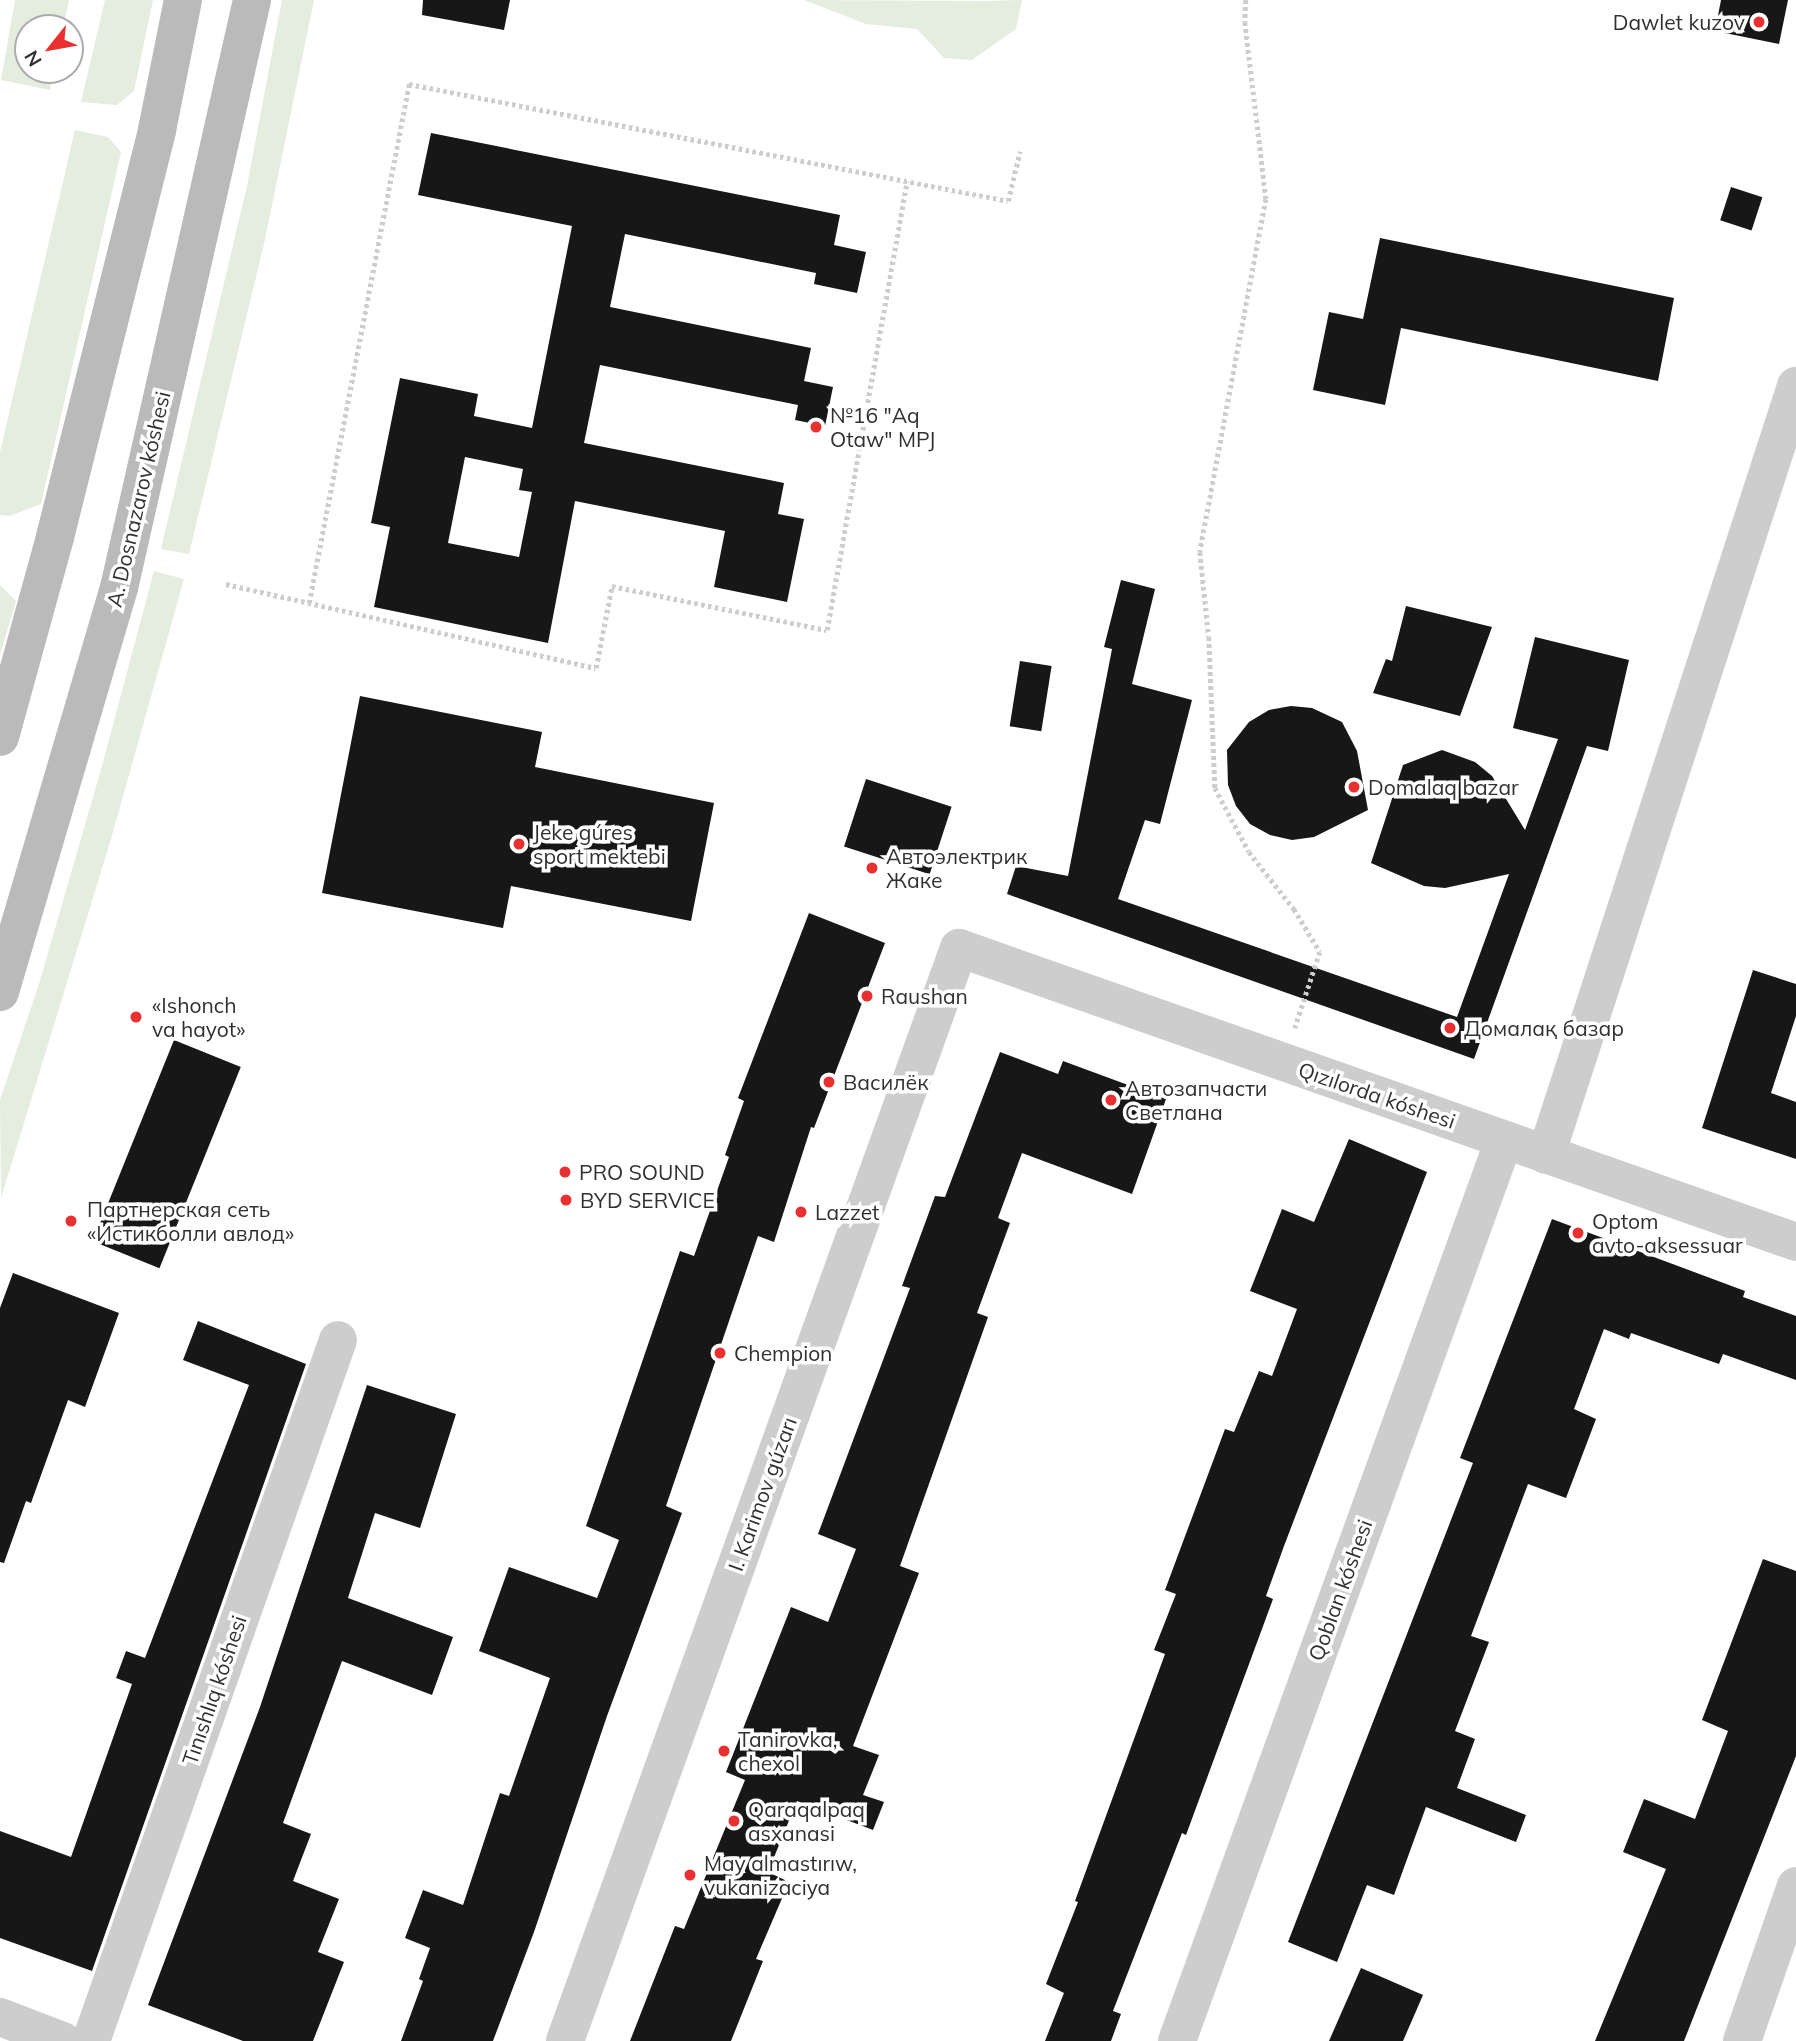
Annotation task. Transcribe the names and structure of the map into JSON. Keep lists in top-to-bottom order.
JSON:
{
  "streets": {
    "main road": ["A. Dosnazarov kóshesi"],
    "street": [
      "Qızılorda kóshesi",
      "I. Karimov gúzarı",
      "Qoblan kóshesi",
      "Tınıshlıq kóshesi"
    ]
  },
  "crossings": [
    ["Qızılorda kóshesi", "I. Karimov gúzarı"],
    ["Qızılorda kóshesi", "Qoblan kóshesi"]
  ],
  "places": [
    "Dawlet kuzov",
    "№16 \"Aq Otaw\" MPJ",
    "Domalaq bazar",
    "Jeke gúres sport mektebi",
    "Автоэлектрик Жаке",
    "Raushan",
    "«Ishonch va hayot»",
    "Домалақ базар",
    "Василёк",
    "Автозапчасти Светлана",
    "PRO SOUND",
    "BYD SERVICE",
    "Lazzet",
    "Партнерская сеть «Истикболли авлод»",
    "Optom avto-aksessuar",
    "Chempion",
    "Tanirovka, chexol",
    "Qaraqalpaq asxanasi",
    "May almastırıw, vukanizaciya"
  ],
  "north": "bottom left"
}
